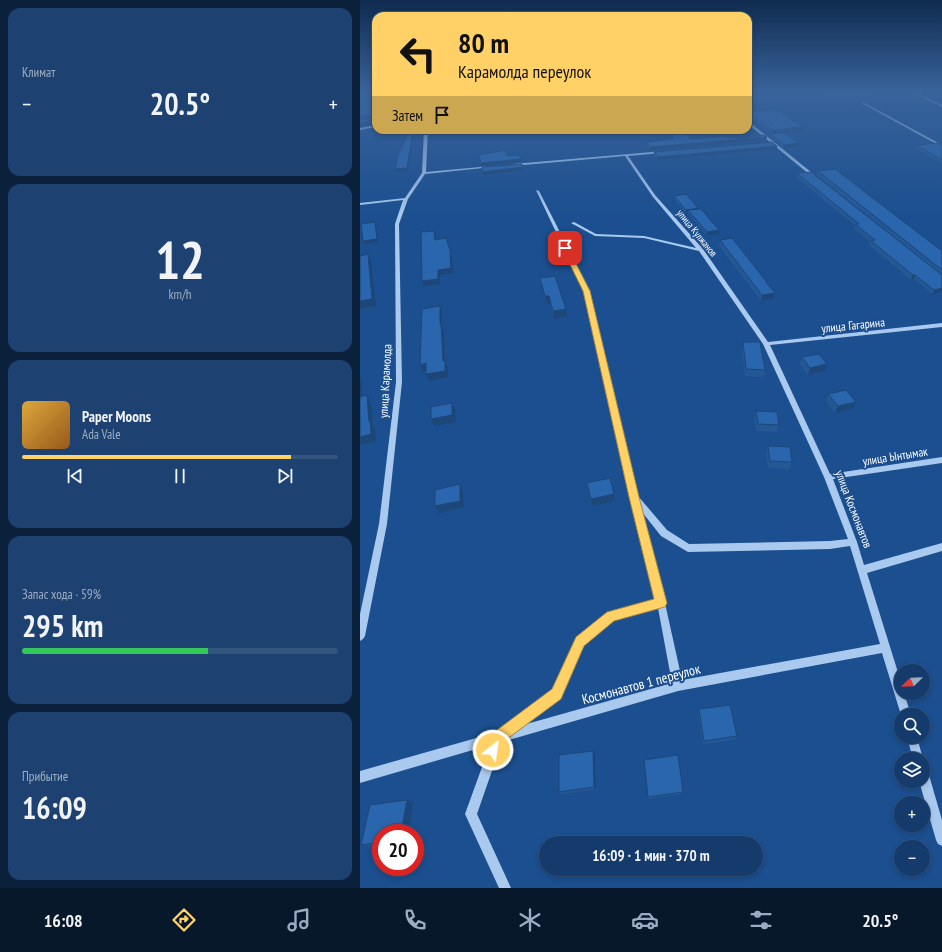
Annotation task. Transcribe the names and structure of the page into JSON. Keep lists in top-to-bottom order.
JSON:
{
  "streets": {
    "street": [
      "улица Кулжанов",
      "улица Гагарина",
      "улица Карамолда",
      "улица Ынтымак",
      "улица Космонавтов",
      "Космонавтов 1 переулок"
    ]
  },
  "crossings": [
    ["улица Кулжанов", "улица Космонавтов"],
    ["улица Гагарина", "улица Космонавтов"],
    ["улица Ынтымак", "улица Космонавтов"],
    ["улица Космонавтов", "Космонавтов 1 переулок"]
  ],
  "north": "bottom left",
  "page": {
    "tile": [
      "Климат",
      ["12", "km/h"],
      ["Запас хода · 59%", "295 km"],
      ["Прибытие", "16:09"]
    ],
    "turn": ["80 m", "Карамолда переулок"],
    "heat": ["−", "20.5°", "+"],
    "then": "Затем",
    "song": ["Paper Moons", "Ada Vale"],
    "map_buttons": ["+", "−"],
    "limit": "20",
    "trip": "16:09 · 1 мин · 370 m",
    "tabs": ["16:08", "20.5°"]
  }
}
